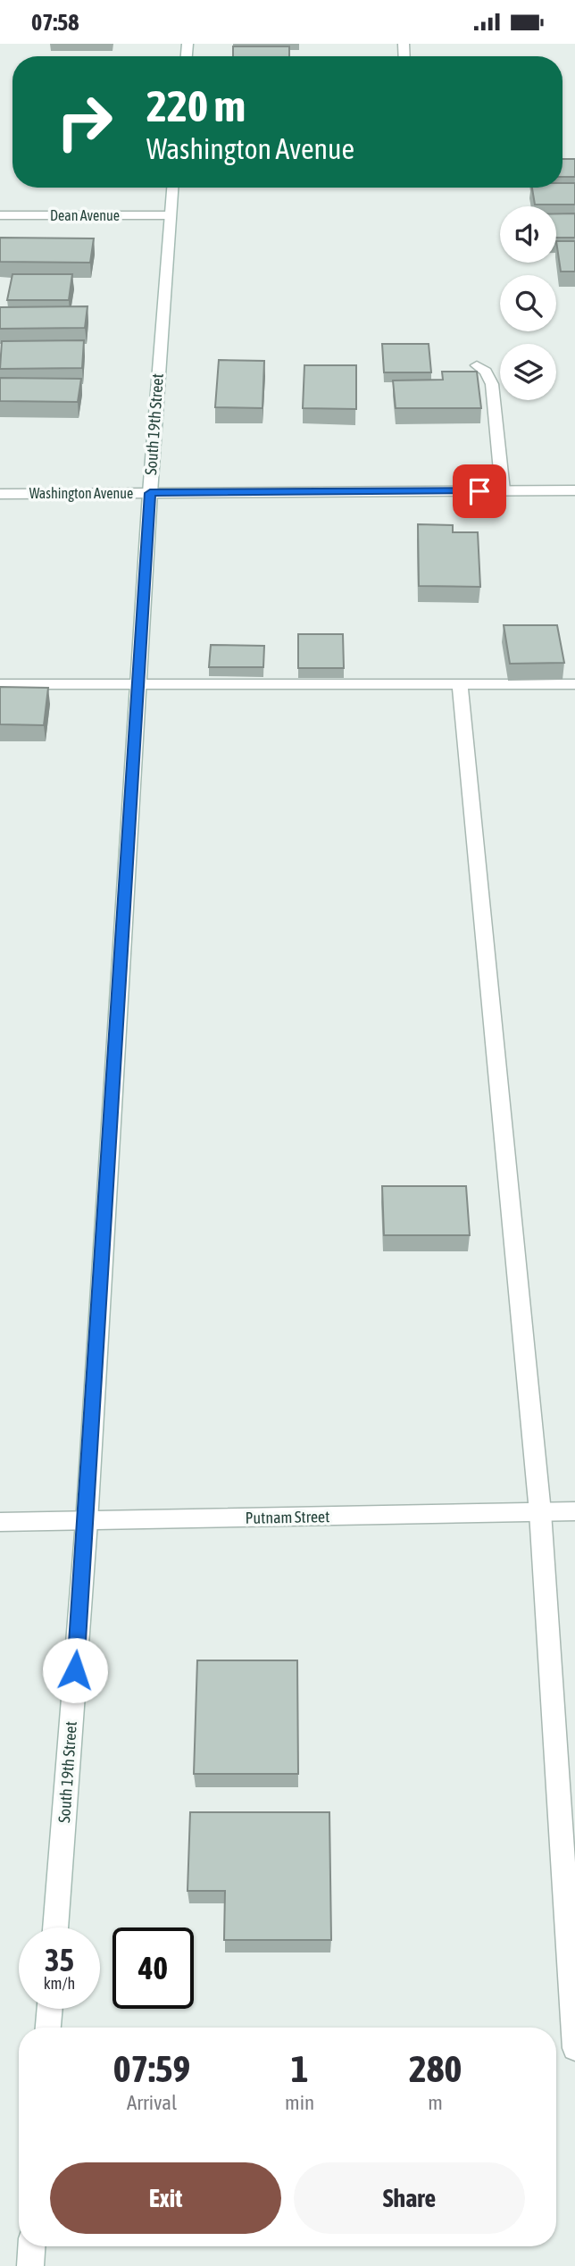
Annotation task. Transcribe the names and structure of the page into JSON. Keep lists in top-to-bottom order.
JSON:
{
  "streets": {
    "street": [
      "Dean Avenue",
      "South 19th Street",
      "Washington Avenue",
      "Putnam Street"
    ]
  },
  "crossings": [
    ["Dean Avenue", "South 19th Street"],
    ["South 19th Street", "Washington Avenue"],
    ["South 19th Street", "Putnam Street"]
  ],
  "page": {
    "status": "07:58",
    "turn": ["220 m", "Washington Avenue"],
    "speed": "35 km/h",
    "limit": "40",
    "eta": [
      "07:59",
      "Arrival",
      "1",
      "min",
      "280",
      "m"
    ],
    "buttons": ["Exit", "Share"]
  }
}
